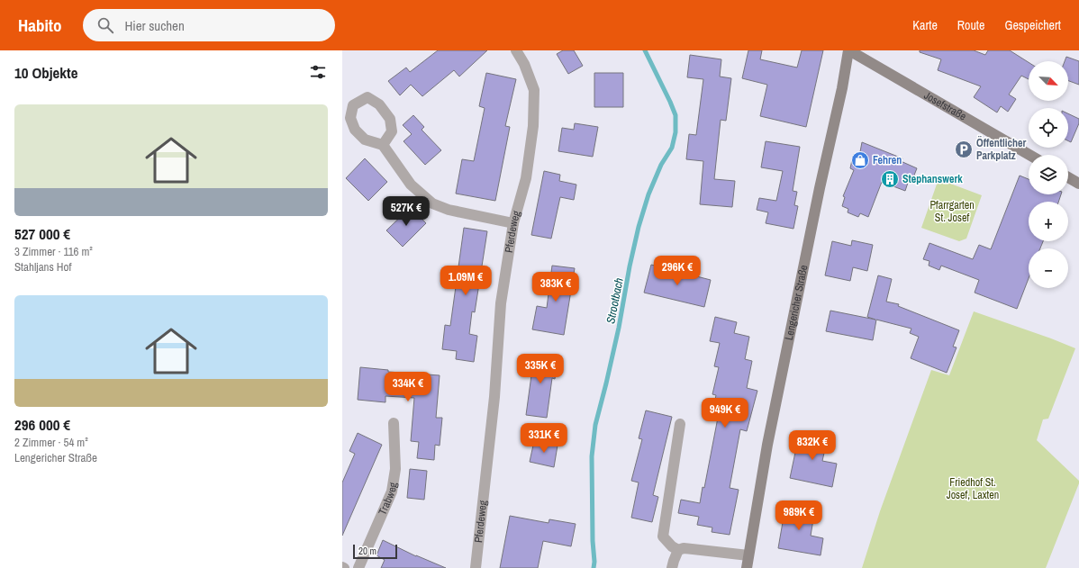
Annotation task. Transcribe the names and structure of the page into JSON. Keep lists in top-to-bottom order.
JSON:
{
  "streets": {
    "main road": ["Josefstraße", "Lengericher Straße"],
    "street": ["Pferdeweg", "Trabweg"]
  },
  "crossings": [
    ["Josefstraße", "Lengericher Straße"]
  ],
  "water": ["Strootbach"],
  "parks": ["Pfarrgarten St. Josef", "Friedhof St. Josef, Laxten"],
  "places": {
    "parking": ["Öffentlicher Parkplatz"],
    "shop": ["Fehren"],
    "building": ["Stephanswerk"]
  },
  "scale_bar": "20 m",
  "north": "bottom right",
  "page": {
    "header": "Habito",
    "search": "Hier suchen",
    "nav": ["Karte", "Route", "Gespeichert"],
    "heading": "10 Objekte",
    "map_buttons": ["+", "−"],
    "list": [
      {
        "name": "527 000 €",
        "note": "3 Zimmer · 116 m² · Stahljans Hof"
      },
      {
        "name": "296 000 €",
        "note": "2 Zimmer · 54 m² · Lengericher Straße"
      }
    ],
    "price": [
      "527K €",
      "296K €",
      "1.09M €",
      "383K €",
      "335K €",
      "334K €",
      "949K €",
      "331K €",
      "832K €",
      "989K €"
    ],
    "scale": "20 m"
  }
}
